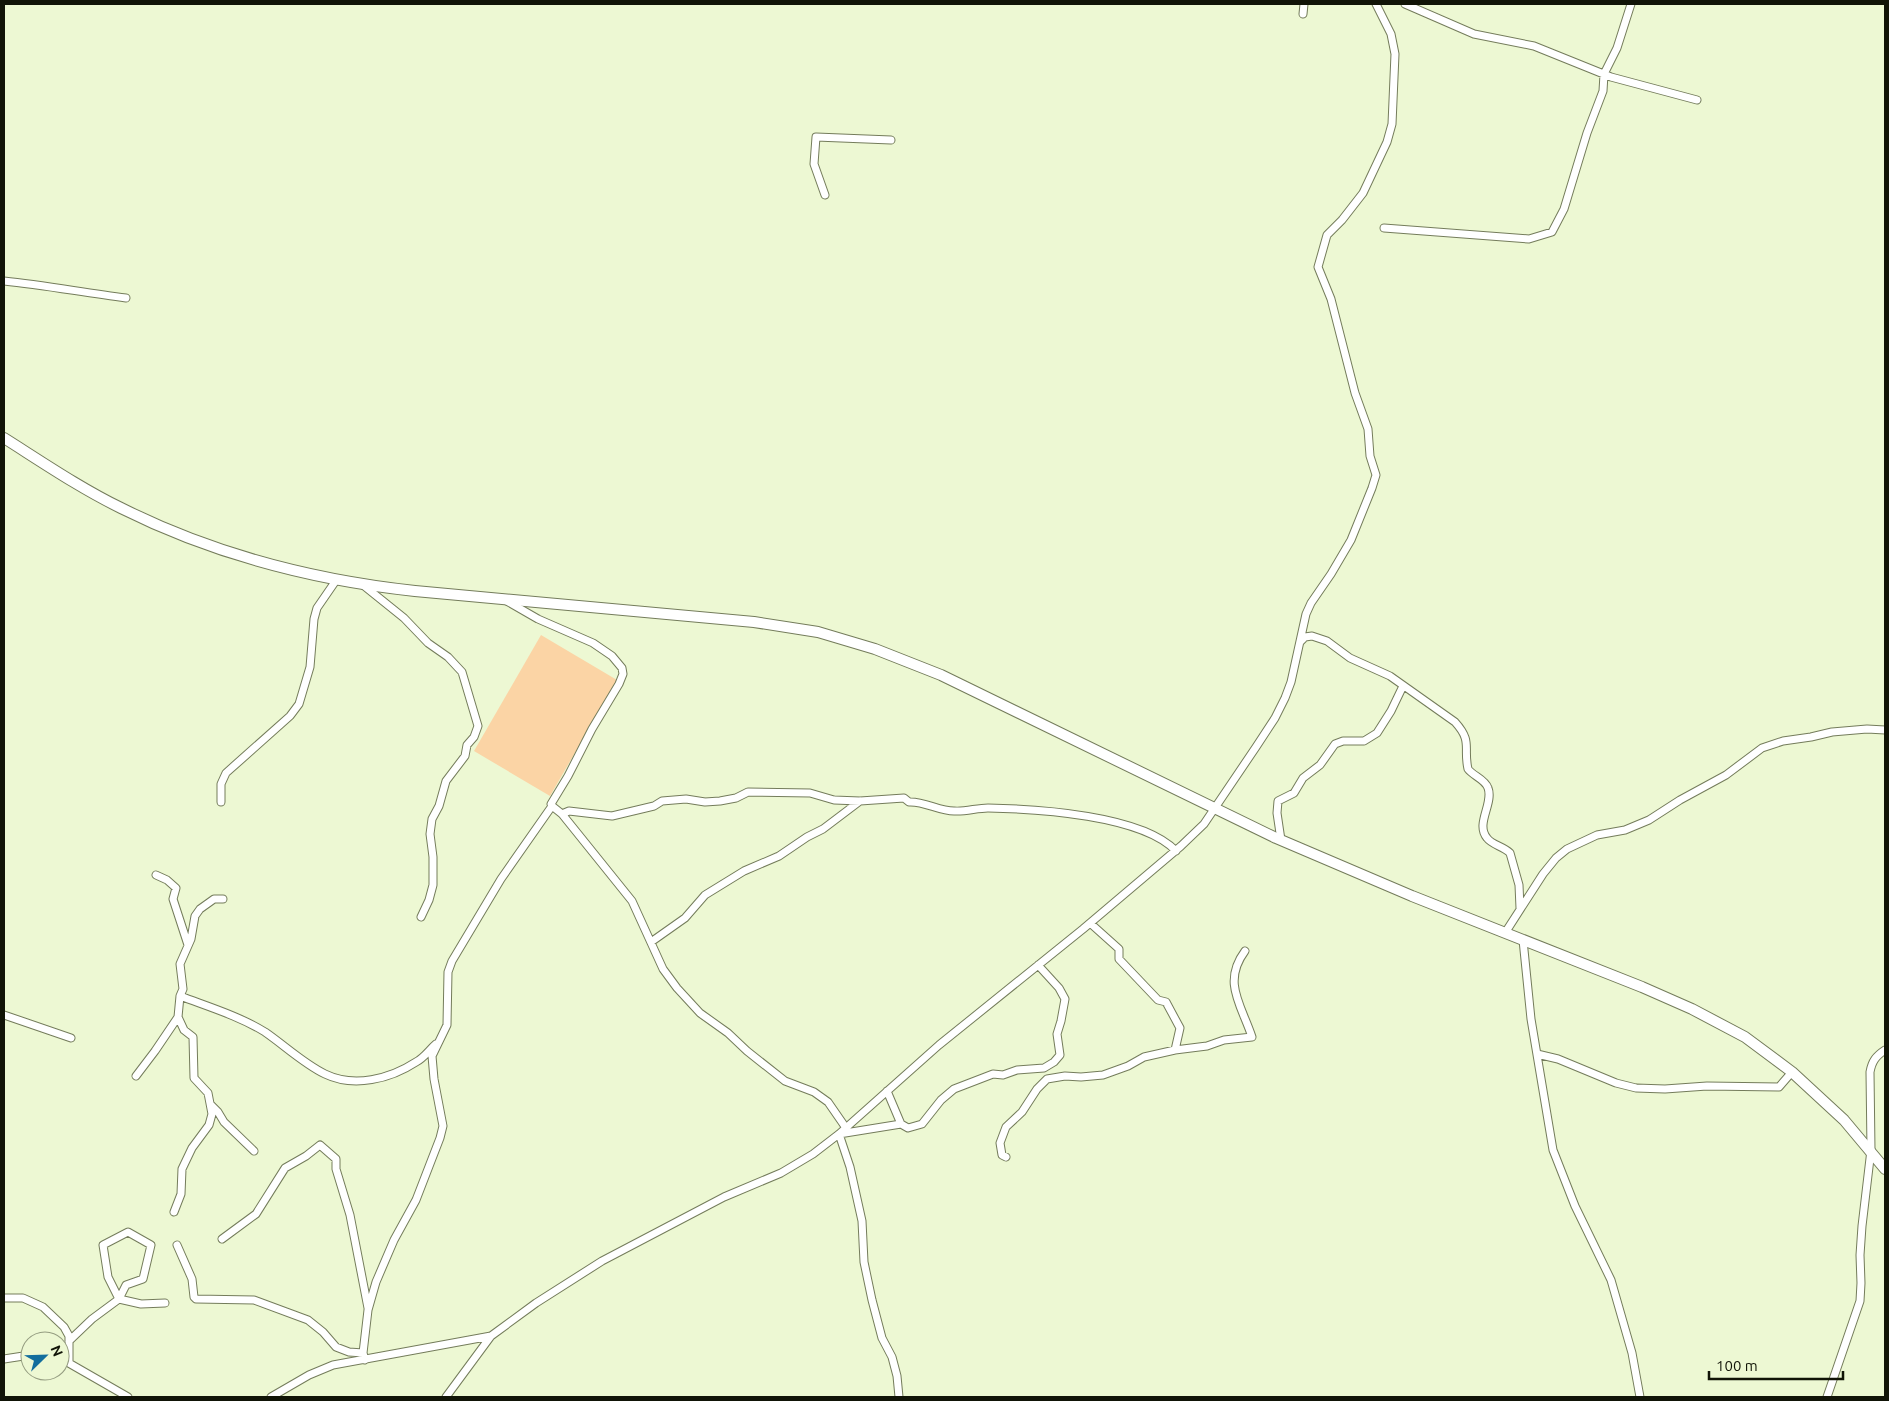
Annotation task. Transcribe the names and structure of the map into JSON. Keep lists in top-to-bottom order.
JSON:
{
  "scale_bar": "100 m",
  "north": "top right"
}
